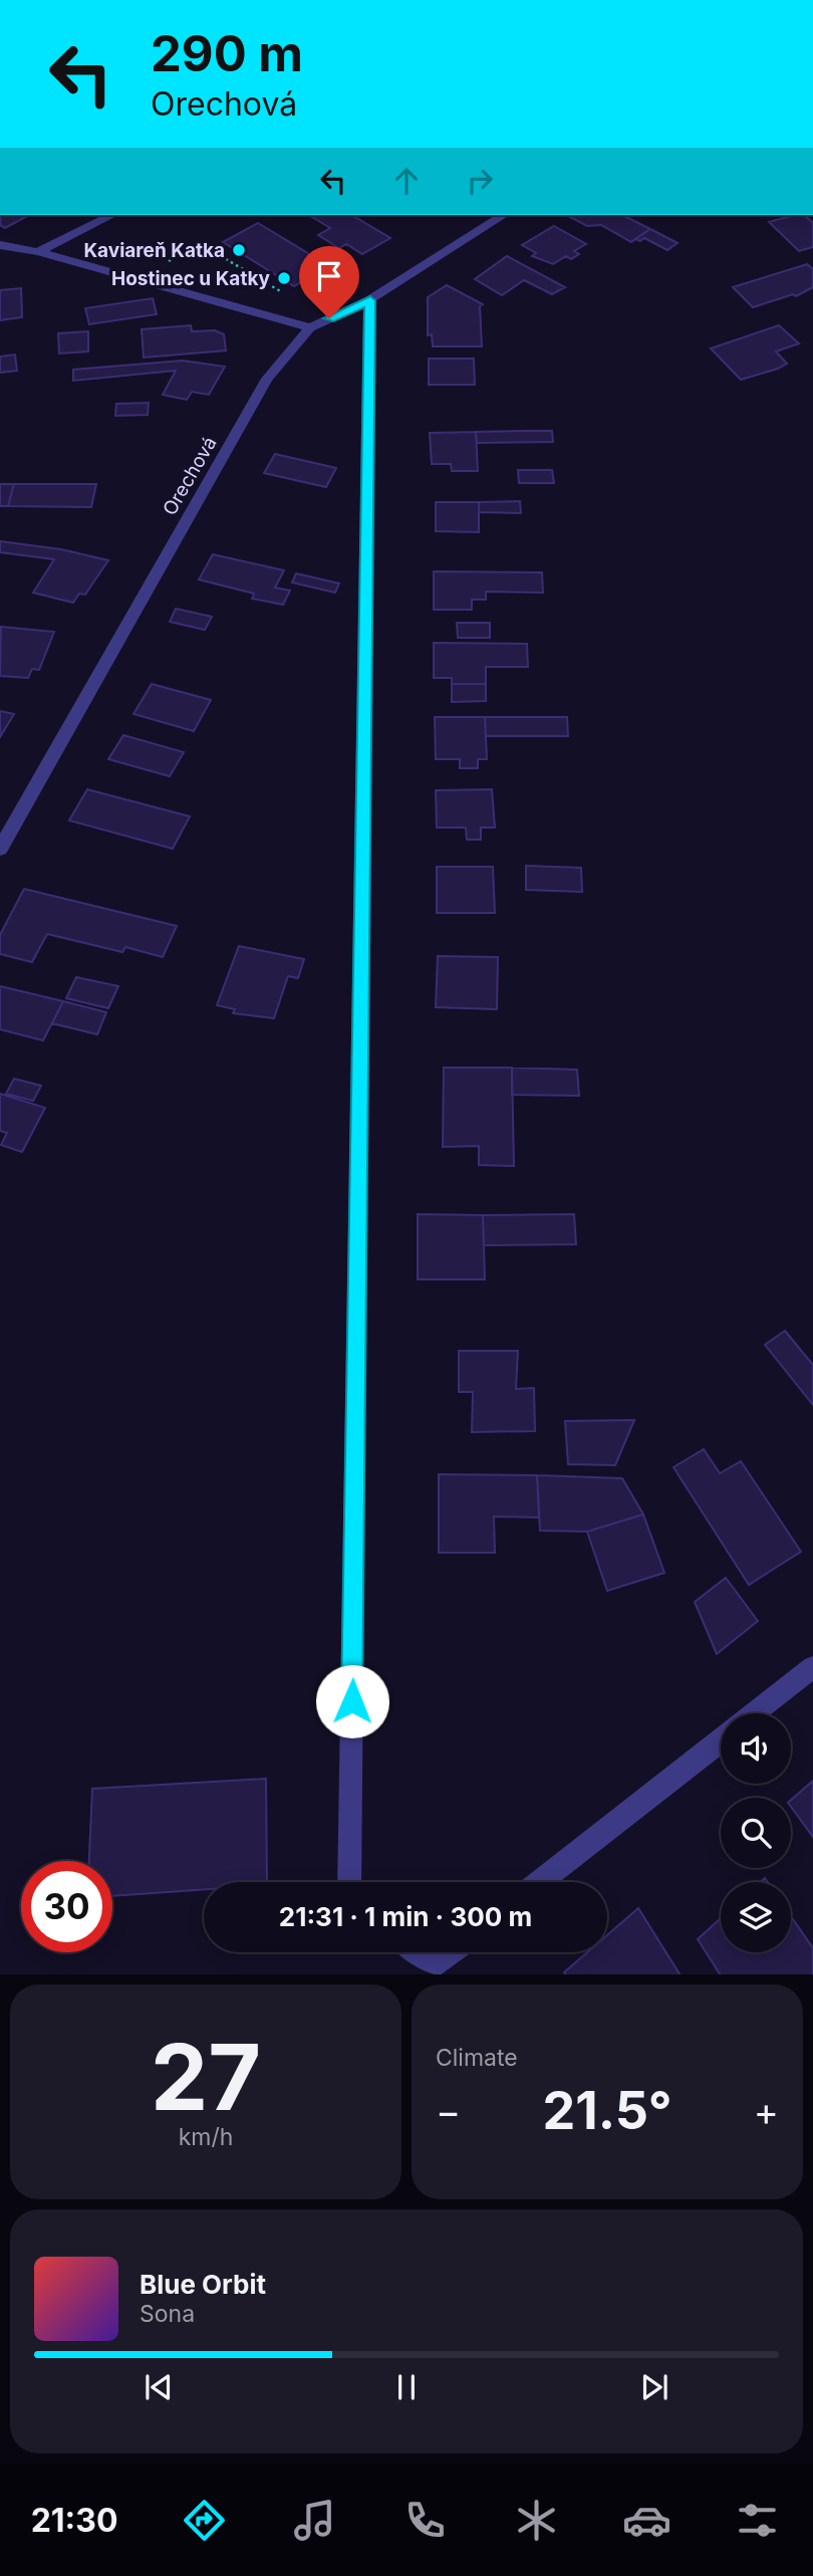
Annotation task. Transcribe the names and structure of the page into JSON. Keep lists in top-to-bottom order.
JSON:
{
  "streets": {
    "street": ["Orechová"]
  },
  "places": ["Kaviareň Katka", "Hostinec u Katky"],
  "page": {
    "turn": ["290 m", "Orechová"],
    "limit": "30",
    "trip": "21:31 · 1 min · 300 m",
    "tile": [
      ["27", "km/h"],
      "Climate"
    ],
    "heat": ["−", "21.5°", "+"],
    "song": ["Blue Orbit", "Sona"],
    "tabs": "21:30"
  }
}
